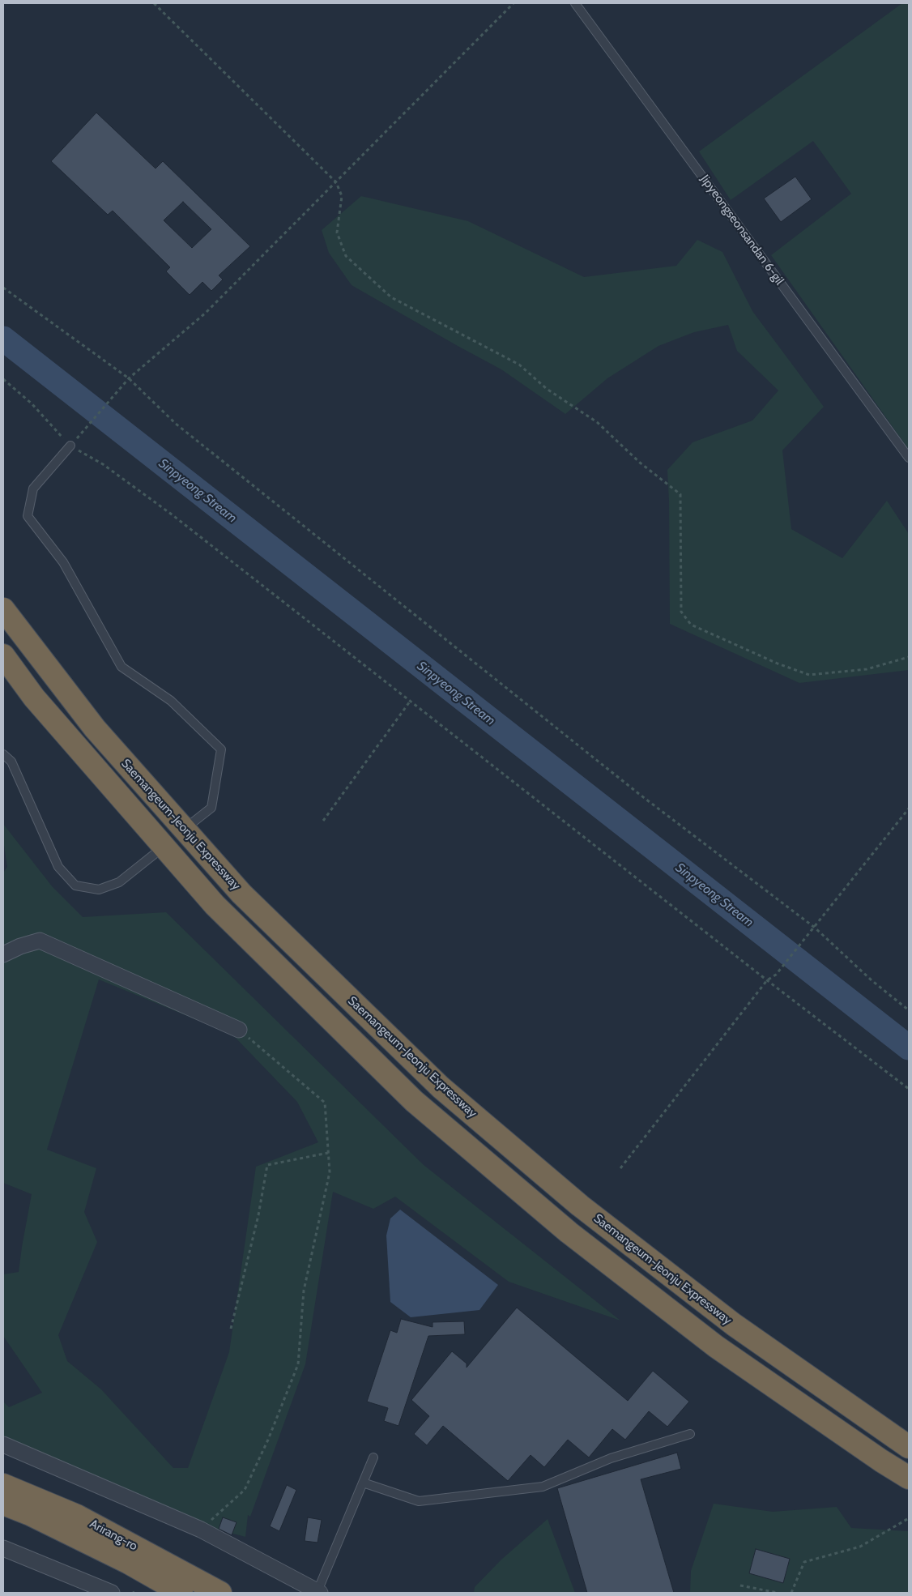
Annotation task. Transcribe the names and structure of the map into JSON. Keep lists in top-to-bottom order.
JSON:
{
  "streets": {
    "highway": ["Saemangeum-Jeonju Expressway", "Arirang-ro"],
    "lane": ["Jipyeongseonsandan 6-gil"]
  },
  "water": ["Sinpyeong Stream"]
}
